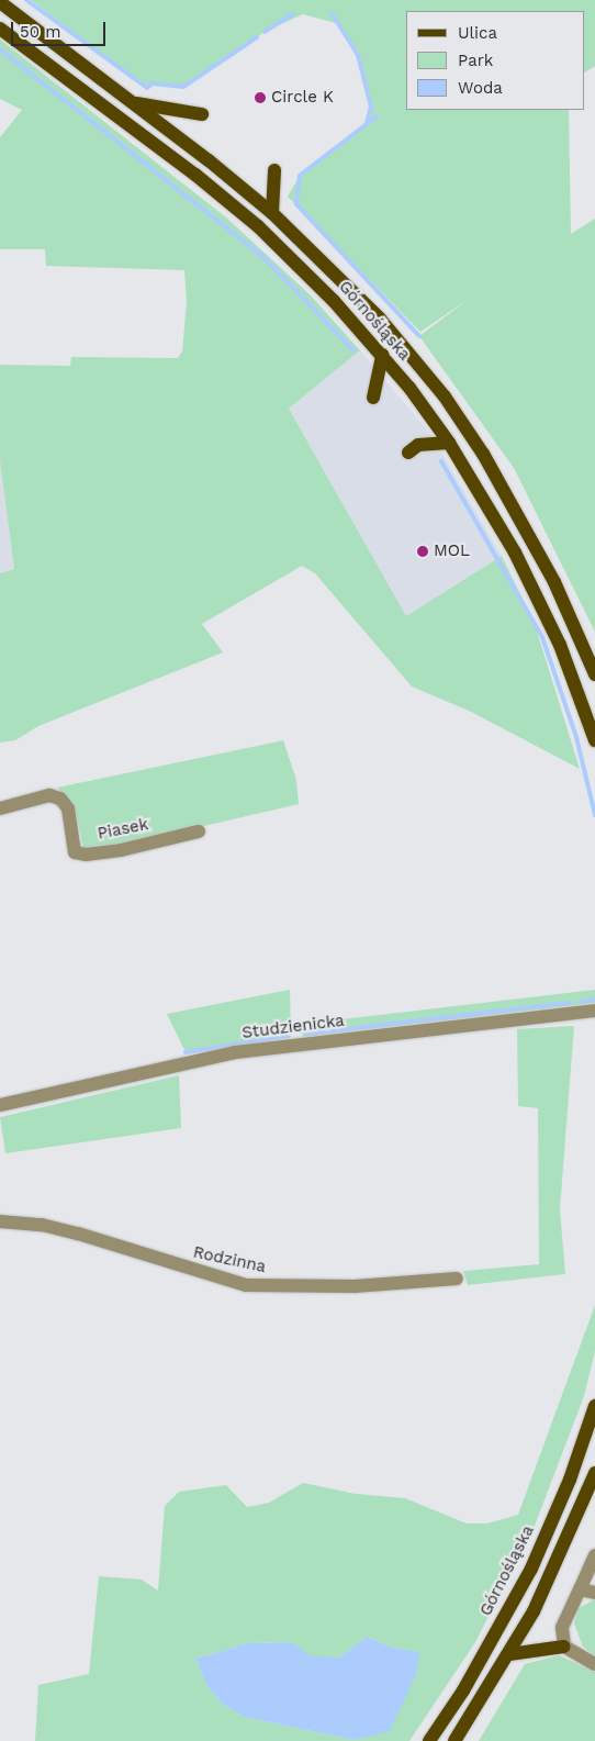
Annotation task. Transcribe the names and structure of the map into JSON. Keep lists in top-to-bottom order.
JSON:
{
  "streets": {
    "main road": ["Górnośląska"],
    "street": ["Piasek", "Studzienicka", "Rodzinna"]
  },
  "places": ["Circle K", "MOL"],
  "legend": ["Ulica", "Park", "Woda"],
  "scale_bar": "50 m"
}
